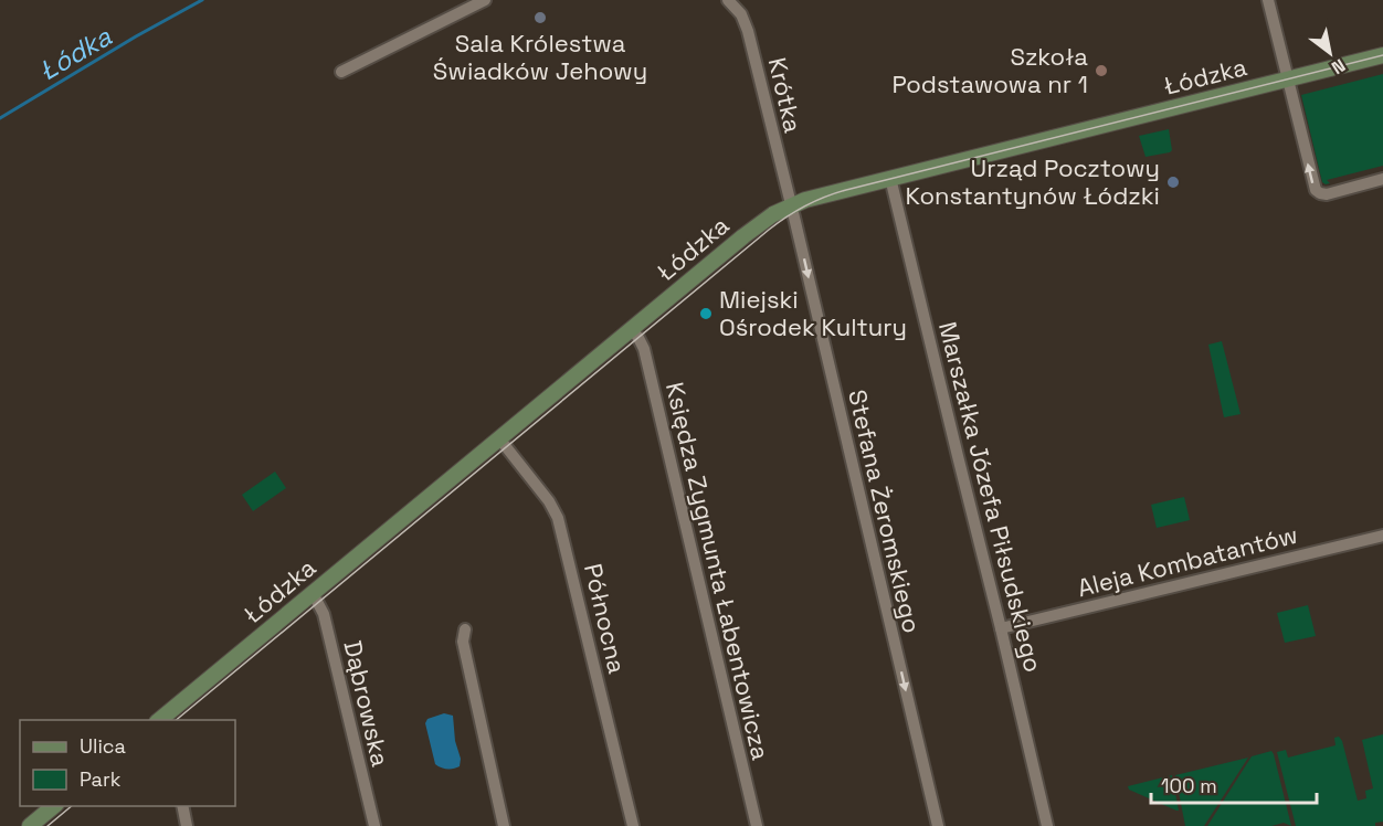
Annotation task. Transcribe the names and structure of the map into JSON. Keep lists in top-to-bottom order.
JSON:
{
  "streets": {
    "main road": ["Łódzka"],
    "street": [
      "Krótka",
      "Marszałka Józefa Piłsudskiego",
      "Stefana Żeromskiego",
      "Aleja Kombatantów",
      "Księdza Zygmunta Łabentowicza",
      "Północna",
      "Dąbrowska"
    ]
  },
  "crossings": [
    ["Łódzka", "Krótka"],
    ["Łódzka", "Marszałka Józefa Piłsudskiego"],
    ["Łódzka", "Stefana Żeromskiego"],
    ["Łódzka", "Księdza Zygmunta Łabentowicza"],
    ["Łódzka", "Północna"],
    ["Łódzka", "Dąbrowska"],
    ["Krótka", "Stefana Żeromskiego"],
    ["Marszałka Józefa Piłsudskiego", "Aleja Kombatantów"]
  ],
  "one_way": ["Stefana Żeromskiego"],
  "water": ["Łódka"],
  "places": [
    "Sala Królestwa Świadków Jehowy",
    "Szkoła Podstawowa nr 1",
    "Urząd Pocztowy Konstantynów Łódzki",
    "Miejski Ośrodek Kultury"
  ],
  "legend": ["Ulica", "Park"],
  "scale_bar": "100 m",
  "north": "bottom right"
}
